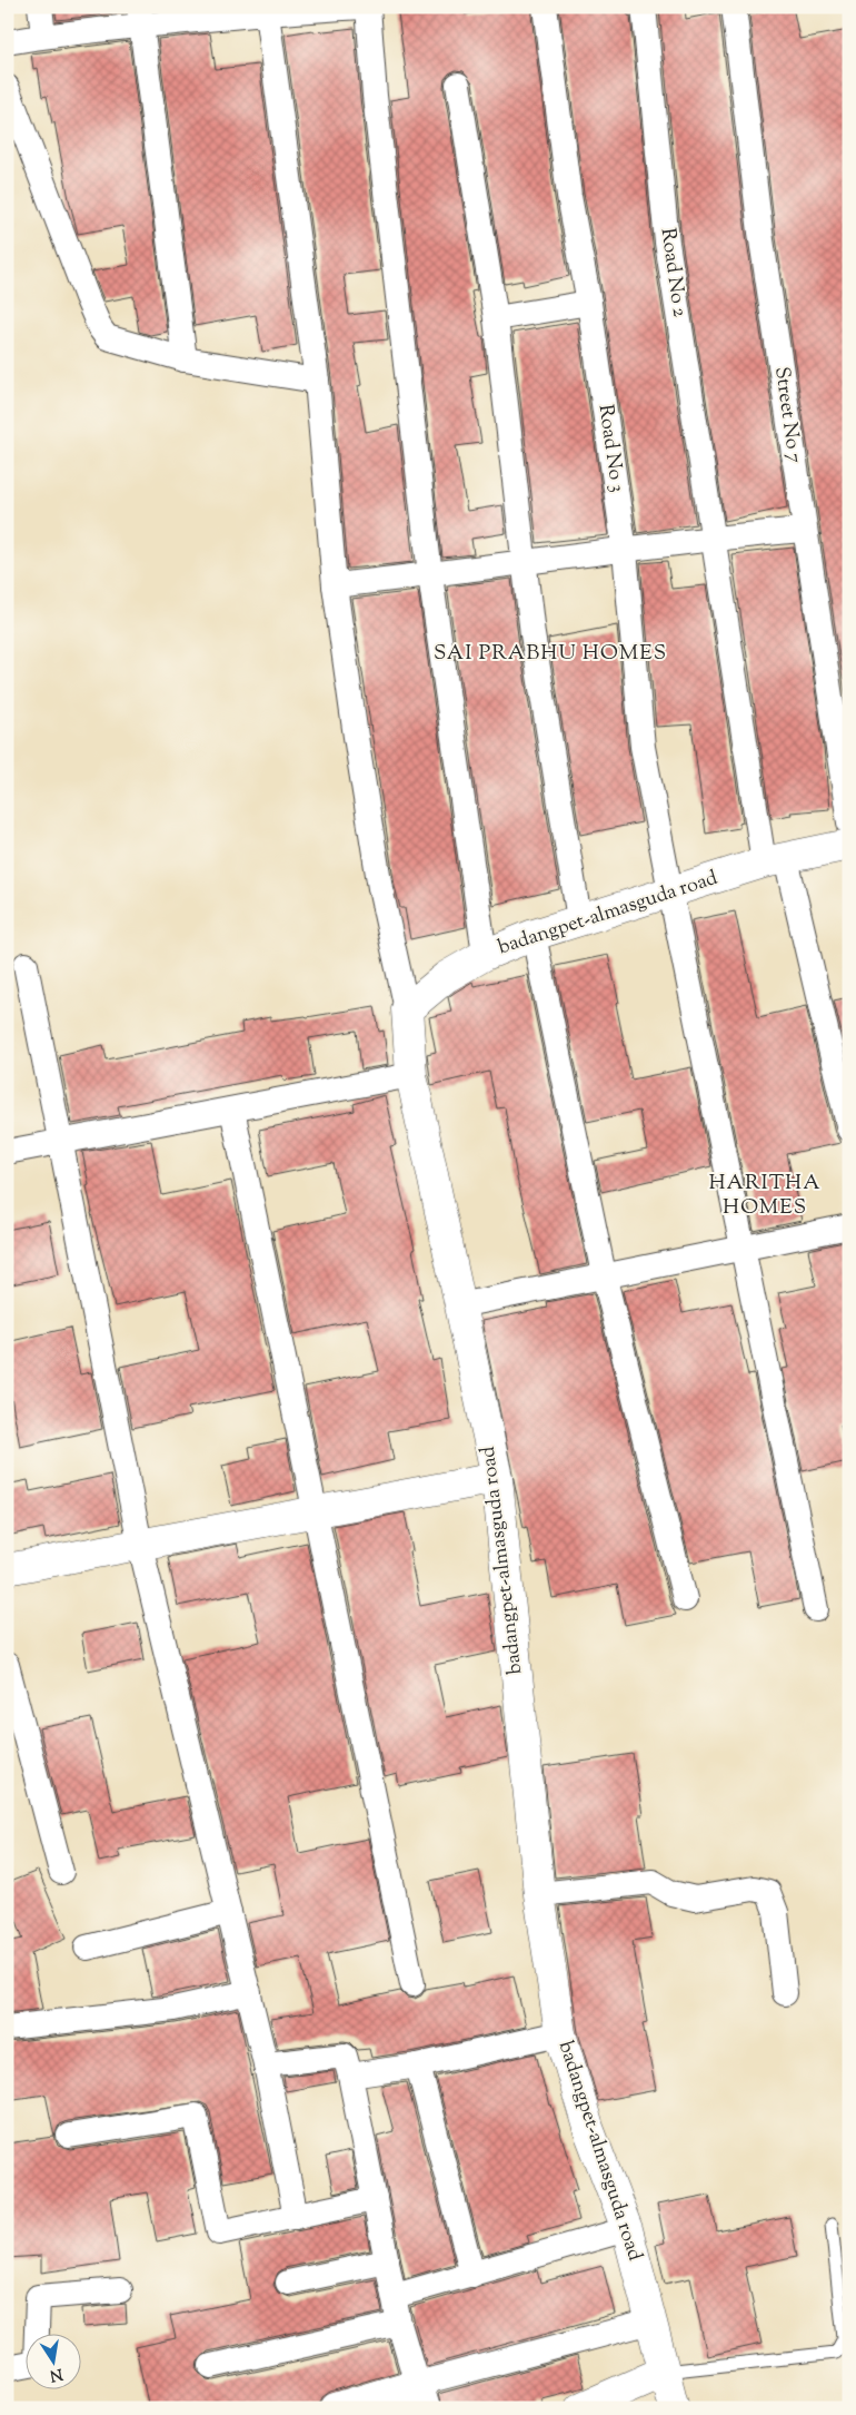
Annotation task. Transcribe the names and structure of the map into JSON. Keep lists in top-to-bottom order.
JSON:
{
  "streets": {
    "street": [
      "Road No 2",
      "Street No 7",
      "Road No 3",
      "badangpet-almasguda road"
    ]
  },
  "crossings": [
    ["Road No 2", "badangpet-almasguda road"],
    ["Road No 3", "badangpet-almasguda road"]
  ],
  "districts": ["SAI PRABHU HOMES", "HARITHA HOMES"],
  "north": "bottom"
}
